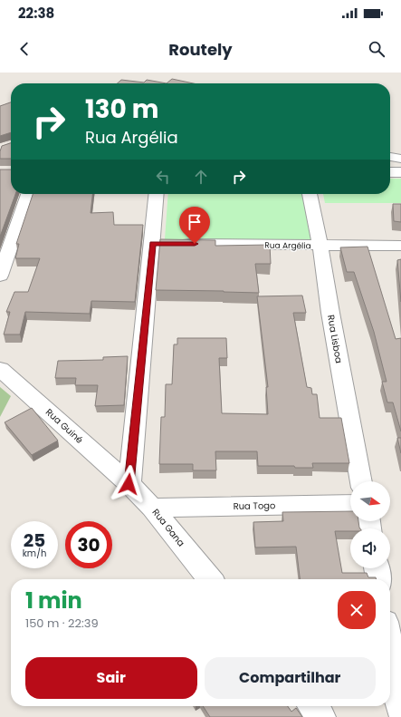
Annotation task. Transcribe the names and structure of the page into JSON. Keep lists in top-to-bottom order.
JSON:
{
  "streets": {
    "street": [
      "Rua Argélia",
      "Rua Lisboa",
      "Rua Guiné",
      "Rua Togo",
      "Rua Gana"
    ]
  },
  "crossings": [
    ["Rua Argélia", "Rua Lisboa"],
    ["Rua Guiné", "Rua Gana"],
    ["Rua Togo", "Rua Gana"]
  ],
  "north": "right",
  "page": {
    "status": "22:38",
    "header": "Routely",
    "turn": ["130 m", "Rua Argélia"],
    "speed": "25 km/h",
    "limit": "30",
    "heading": ["1 min", "150 m · 22:39"],
    "buttons": ["Sair", "Compartilhar"]
  }
}
